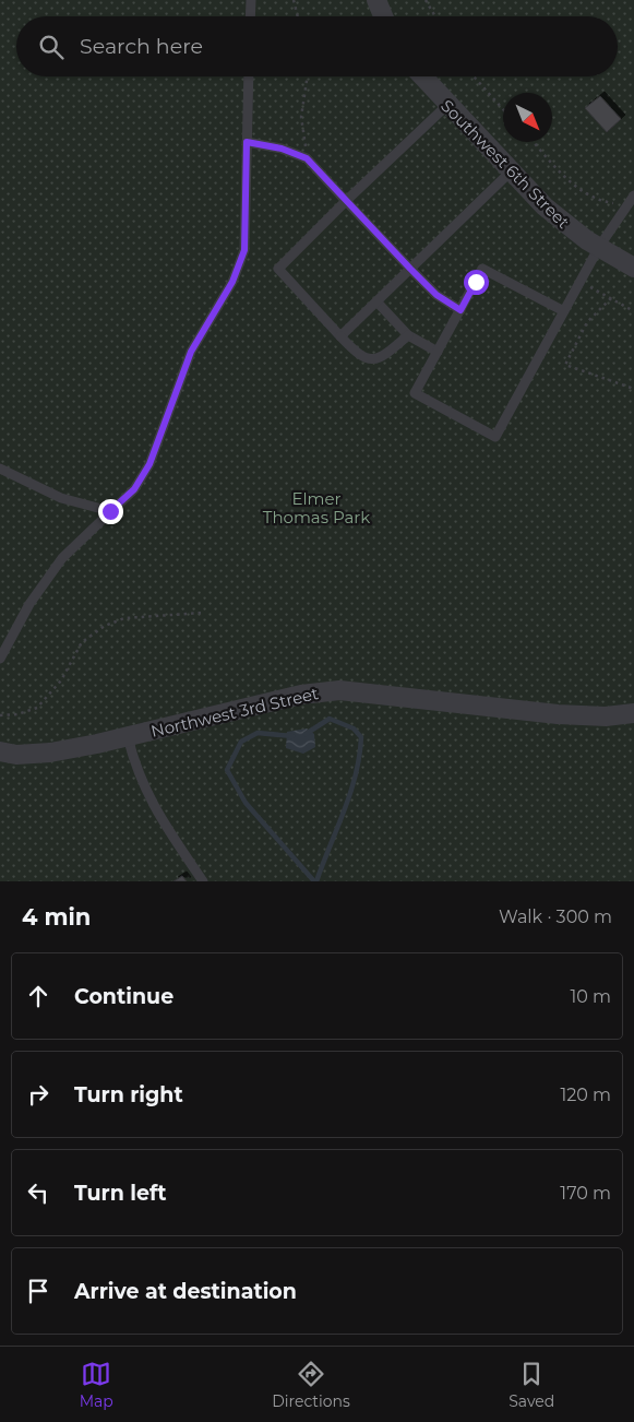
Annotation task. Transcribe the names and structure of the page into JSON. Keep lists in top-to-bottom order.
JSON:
{
  "streets": {
    "street": ["Southwest 6th Street", "Northwest 3rd Street"]
  },
  "parks": ["Elmer Thomas Park"],
  "north": "bottom right",
  "page": {
    "search": "Search here",
    "heading": ["4 min", "Walk · 300 m"],
    "list": [
      ["Continue", "10 m"],
      ["Turn right", "120 m"],
      ["Turn left", "170 m"],
      "Arrive at destination"
    ],
    "nav": ["Map", "Directions", "Saved"]
  }
}
